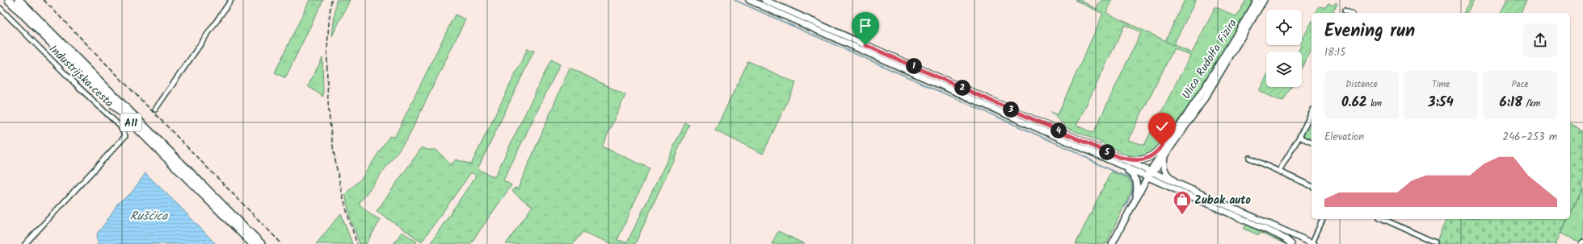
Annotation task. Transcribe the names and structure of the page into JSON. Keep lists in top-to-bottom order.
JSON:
{
  "streets": {
    "highway": ["A11"],
    "main road": ["Ulica Rudolfa Fizira"],
    "street": ["Industrijska cesta"]
  },
  "water": ["Rušćica"],
  "places": {
    "shop": ["Zubak auto"]
  },
  "page": {
    "heading": ["Evening run", "18:15"],
    "pins": [
      "1",
      "2",
      "3",
      "4",
      "5"
    ],
    "stats": [
      ["Distance", "0.62 km"],
      ["Time", "3:54"],
      ["Pace", "6:18 /km"]
    ],
    "chart": ["Elevation", "246–253 m"]
  }
}
